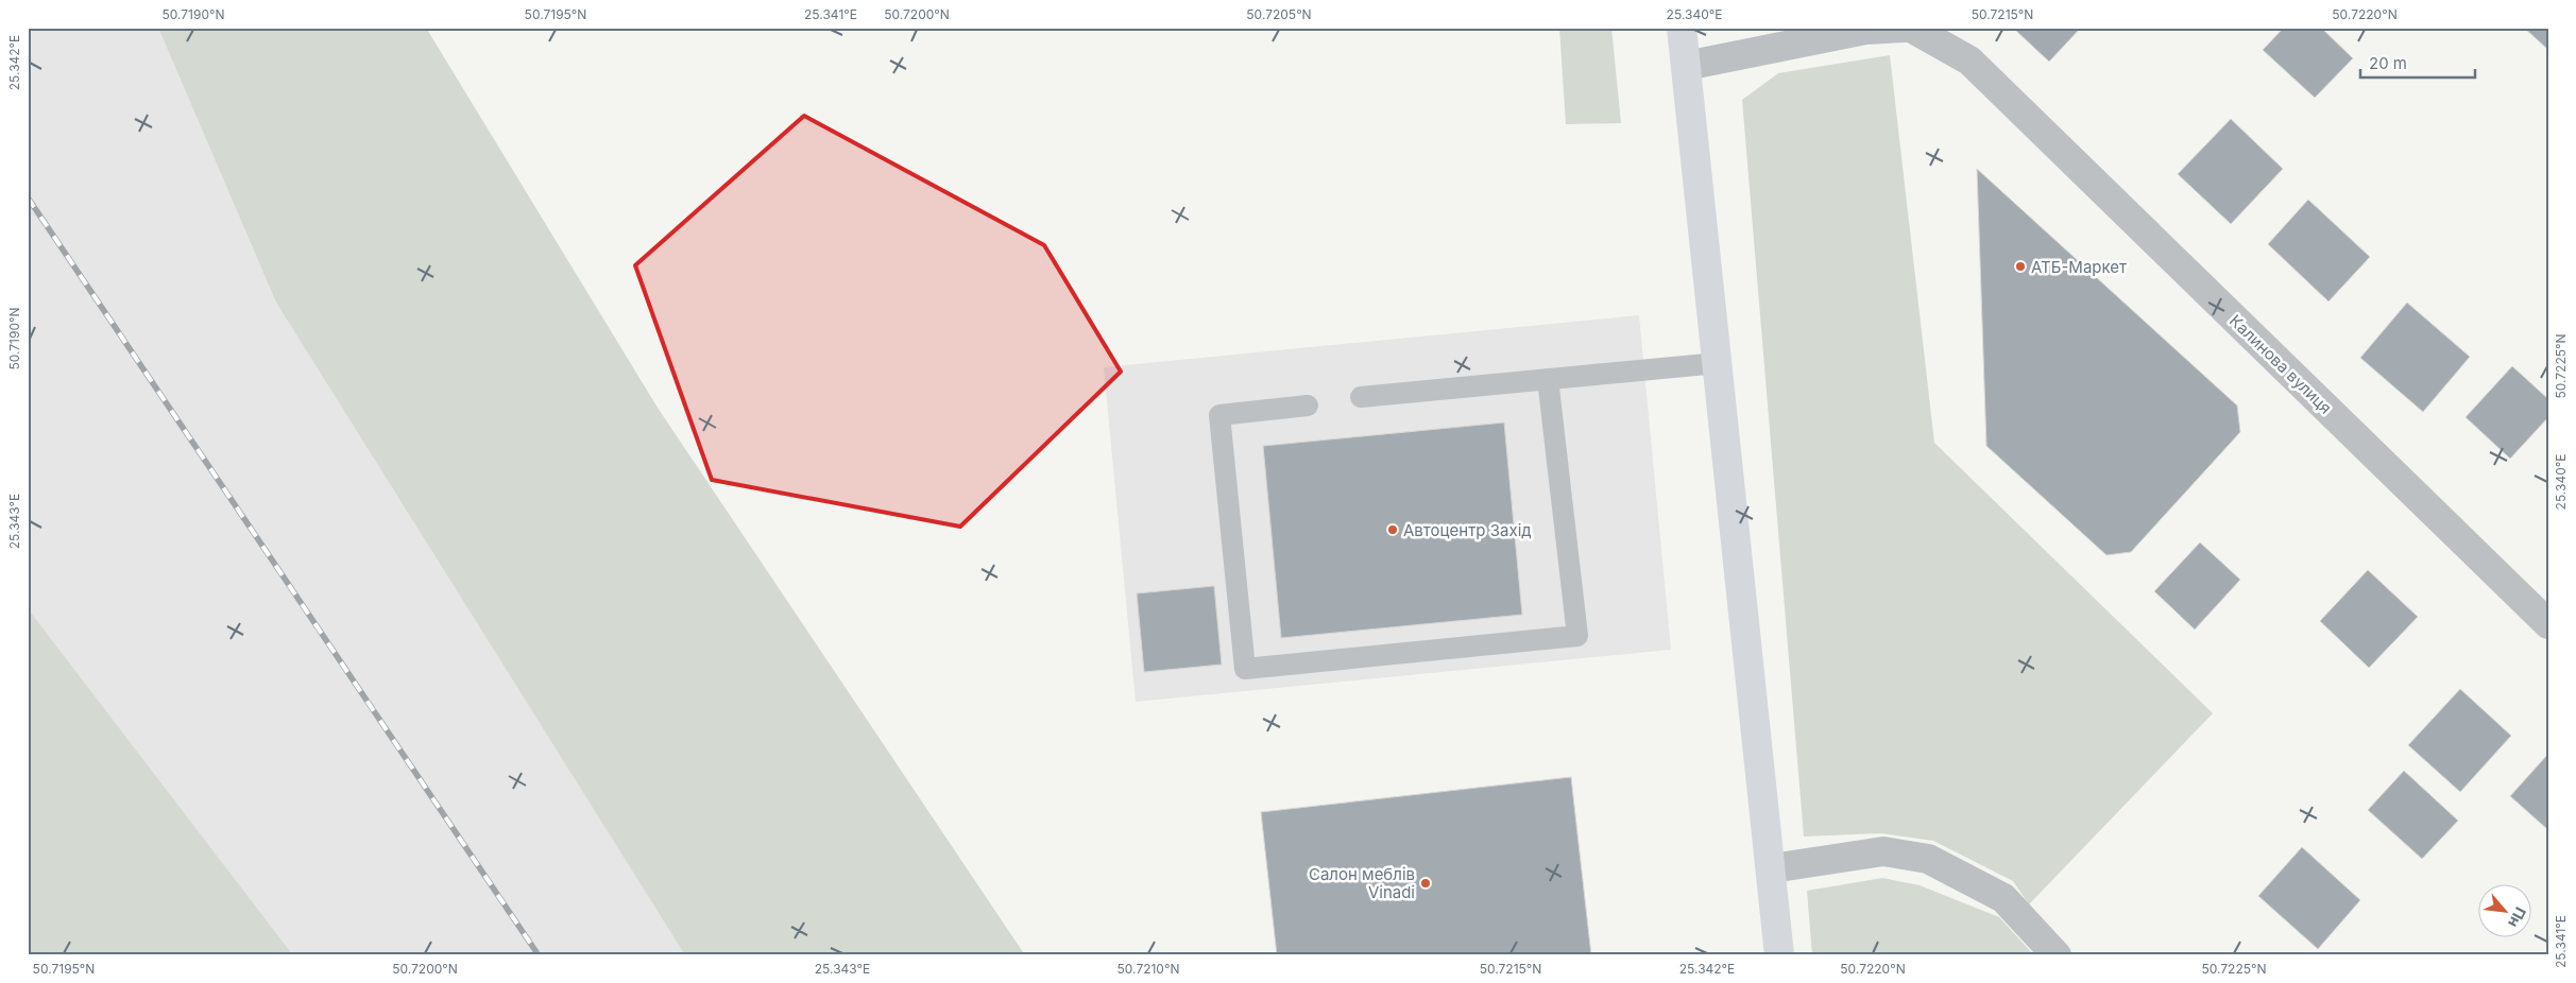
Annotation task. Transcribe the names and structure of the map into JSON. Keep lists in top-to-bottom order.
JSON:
{
  "streets": {
    "street": ["Калинова вулиця"]
  },
  "places": ["АТБ-Маркет", "Автоцентр Захід", "Салон меблів Vinadi"],
  "scale_bar": "20 m",
  "north": "bottom right",
  "coordinates": [
    "50.7190°N",
    "50.7195°N",
    "25.341°E",
    "50.7200°N",
    "50.7205°N",
    "25.340°E",
    "50.7215°N",
    "50.7220°N",
    "25.342°E",
    "50.7225°N",
    "25.343°E",
    "50.7210°N"
  ]
}
